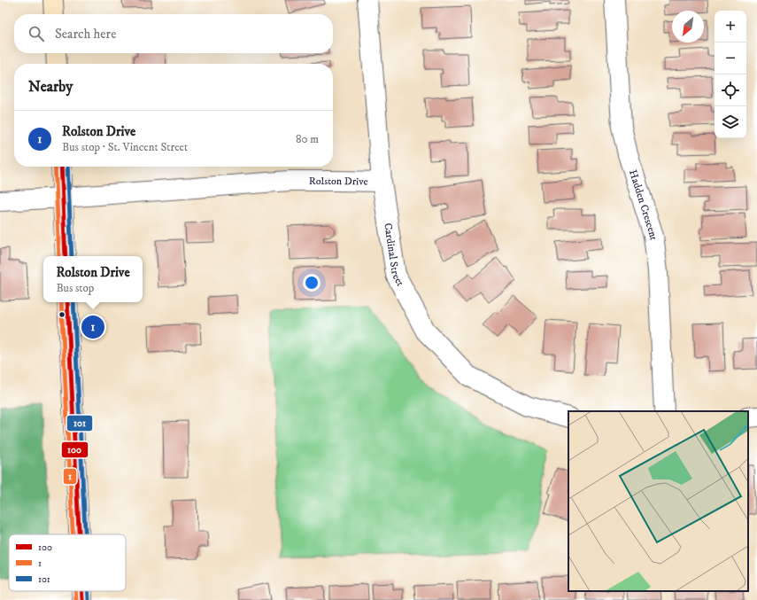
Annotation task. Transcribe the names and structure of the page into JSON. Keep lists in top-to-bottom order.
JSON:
{
  "streets": {
    "street": ["Rolston Drive", "Hadden Crescent", "Cardinal Street"]
  },
  "crossings": [
    ["Rolston Drive", "Cardinal Street"]
  ],
  "lines": ["transit line 100", "transit line 1", "transit line 101"],
  "legend": ["100", "1", "101"],
  "north": "bottom left",
  "page": {
    "map_buttons": ["+", "−"],
    "search": "Search here",
    "heading": "Nearby",
    "list": [
      {
        "mark": "1",
        "name": "Rolston Drive",
        "note": "Bus stop · St. Vincent Street",
        "value": "80 m"
      }
    ],
    "popup": ["Rolston Drive", "Bus stop"],
    "pins": "1"
  }
}
